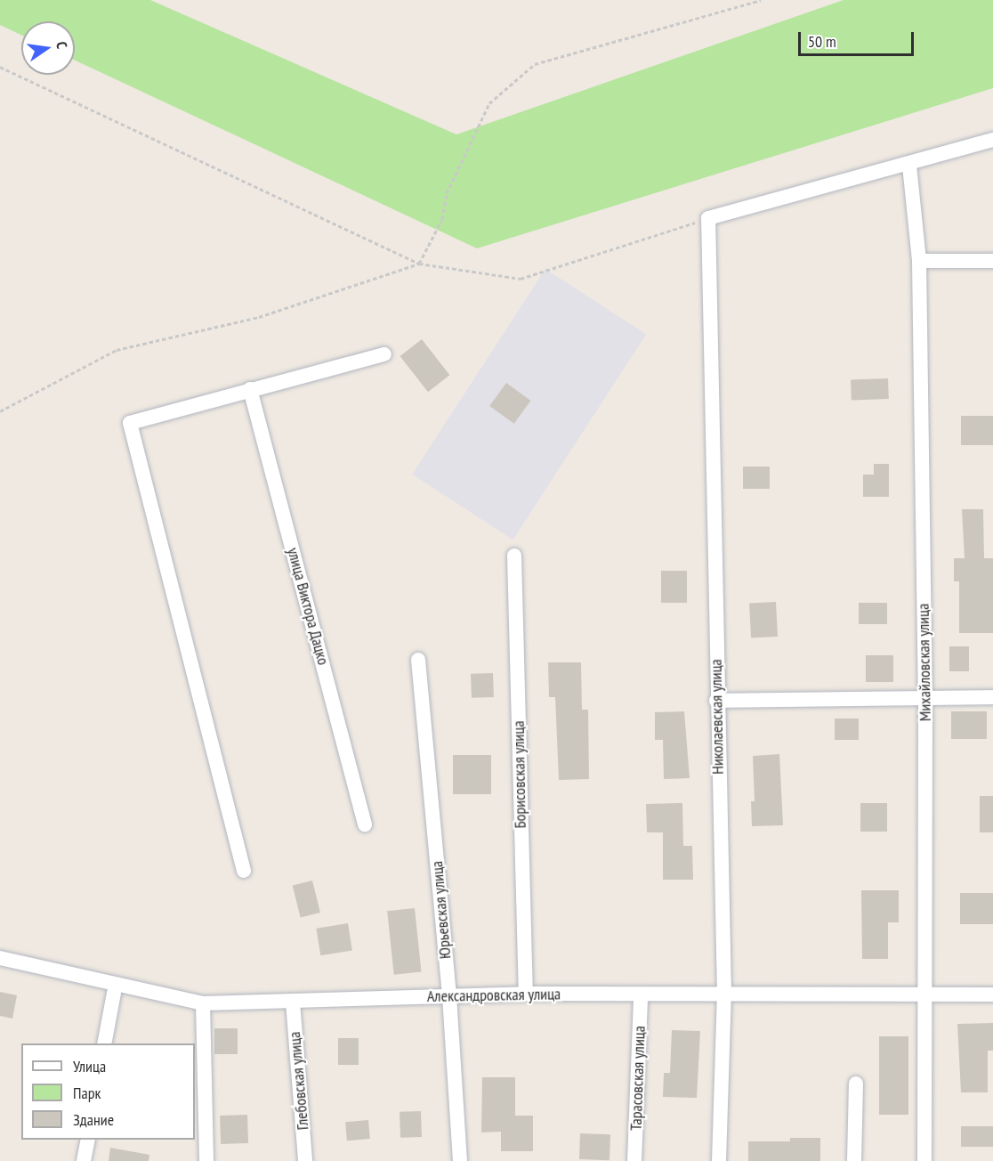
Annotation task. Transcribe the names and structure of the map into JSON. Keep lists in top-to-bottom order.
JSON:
{
  "streets": {
    "street": [
      "улица Виктора Дацко",
      "Михайловская улица",
      "Николаевская улица",
      "Борисовская улица",
      "Юрьевская улица",
      "Александровская улица",
      "Тарасовская улица",
      "Глебовская улица"
    ]
  },
  "crossings": [
    ["Михайловская улица", "Александровская улица"],
    ["Николаевская улица", "Александровская улица"],
    ["Борисовская улица", "Александровская улица"],
    ["Юрьевская улица", "Александровская улица"],
    ["Александровская улица", "Тарасовская улица"],
    ["Александровская улица", "Глебовская улица"]
  ],
  "legend": ["Улица", "Парк", "Здание"],
  "scale_bar": "50 m",
  "north": "right"
}
